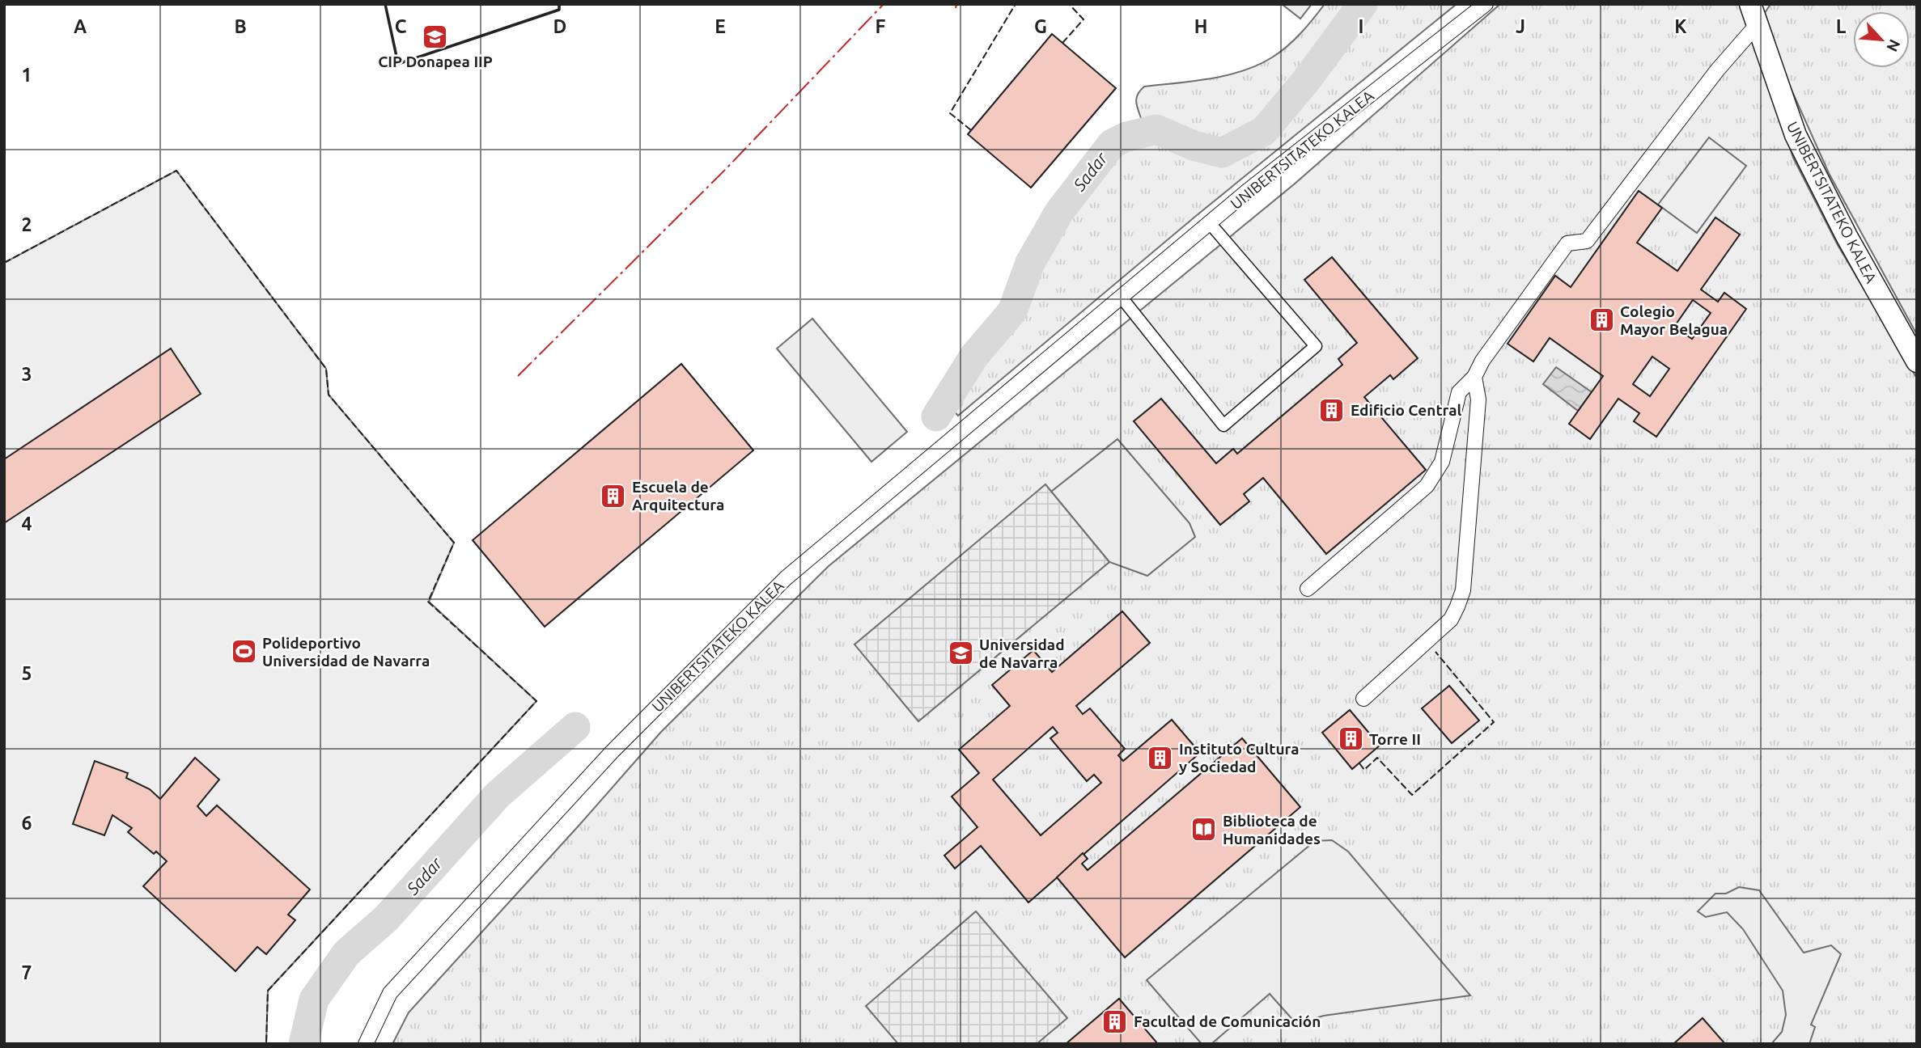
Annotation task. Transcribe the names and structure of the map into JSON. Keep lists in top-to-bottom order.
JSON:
{
  "streets": {
    "main road": ["UNIBERTSITATEKO KALEA"]
  },
  "water": ["Sadar"],
  "places": {
    "school or university": ["CIP Donapea IIP", "Universidad de Navarra"],
    "building": [
      "Colegio Mayor Belagua",
      "Edificio Central",
      "Escuela de Arquitectura",
      "Torre II",
      "Instituto Cultura y Sociedad",
      "Facultad de Comunicación"
    ],
    "sports": ["Polideportivo Universidad de Navarra"],
    "library": ["Biblioteca de Humanidades"]
  },
  "north": "bottom right",
  "grid": {
    "columns": [
      "A",
      "B",
      "C",
      "D",
      "E",
      "F",
      "G",
      "H",
      "I",
      "J",
      "K",
      "L"
    ],
    "rows": [
      "1",
      "2",
      "3",
      "4",
      "5",
      "6",
      "7"
    ]
  }
}
